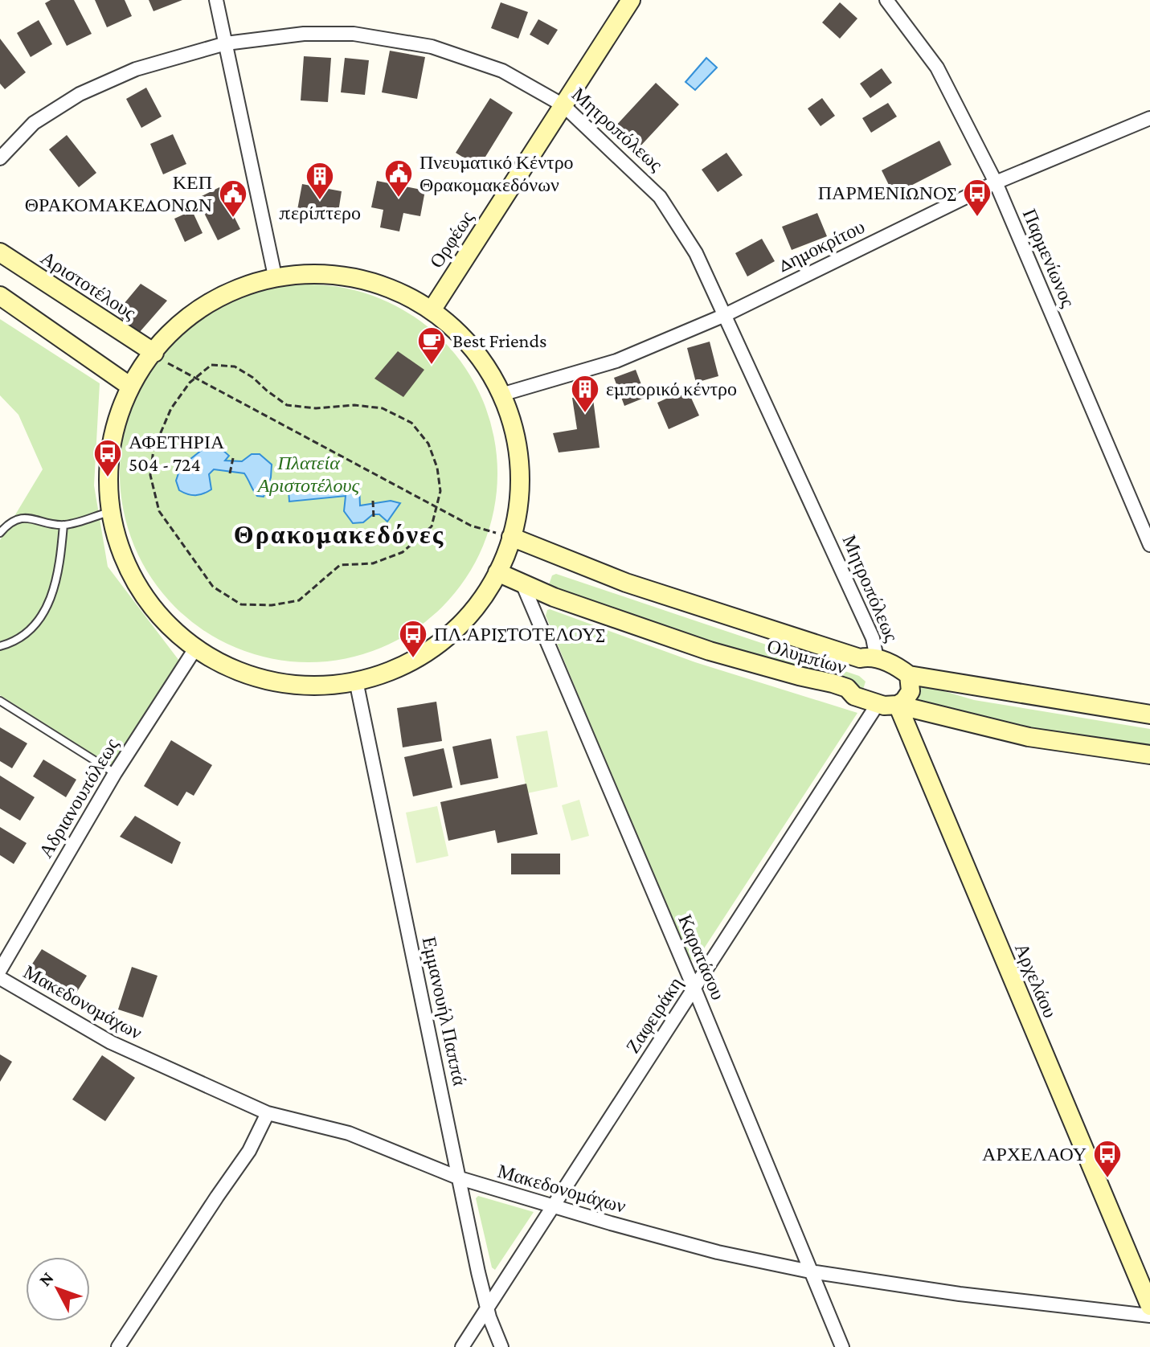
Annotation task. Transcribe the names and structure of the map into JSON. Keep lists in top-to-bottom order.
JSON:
{
  "streets": {
    "street": [
      "Μητροπόλεως",
      "Ορφέως",
      "Δημοκρίτου",
      "Παρμενίωνος",
      "Αριστοτέλους",
      "Ολυμπίων",
      "Αδριανουπόλεως",
      "Καρατάσου",
      "Αρχελάου",
      "Μακεδονομάχων",
      "Εμμανουήλ Παππά",
      "Ζαφειράκη"
    ]
  },
  "crossings": [
    ["Μητροπόλεως", "Ορφέως"],
    ["Μητροπόλεως", "Δημοκρίτου"],
    ["Μητροπόλεως", "Ολυμπίων"],
    ["Μητροπόλεως", "Αρχελάου"],
    ["Μητροπόλεως", "Ζαφειράκη"],
    ["Δημοκρίτου", "Παρμενίωνος"],
    ["Ολυμπίων", "Καρατάσου"],
    ["Ολυμπίων", "Αρχελάου"],
    ["Ολυμπίων", "Ζαφειράκη"],
    ["Καρατάσου", "Μακεδονομάχων"],
    ["Καρατάσου", "Ζαφειράκη"],
    ["Αρχελάου", "Ζαφειράκη"],
    ["Μακεδονομάχων", "Εμμανουήλ Παππά"],
    ["Μακεδονομάχων", "Ζαφειράκη"],
    ["Εμμανουήλ Παππά", "Ζαφειράκη"]
  ],
  "districts": ["Θρακομακεδόνες"],
  "parks": ["Πλατεία Αριστοτέλους"],
  "places": {
    "public building": ["Πνευματικό Κέντρο Θρακομακεδόνων", "ΚΕΠ ΘΡΑΚΟΜΑΚΕΔΟΝΩΝ"],
    "building": ["περίπτερο", "εμπορικό κέντρο"],
    "bus stop": [
      "ΠΑΡΜΕΝΙΩΝΟΣ",
      "ΑΦΕΤΗΡΙΑ 504 - 724",
      "ΠΛ.ΑΡΙΣΤΟΤΕΛΟΥΣ",
      "ΑΡΧΕΛΑΟΥ"
    ],
    "cafe": ["Best Friends"]
  },
  "north": "top left"
}
